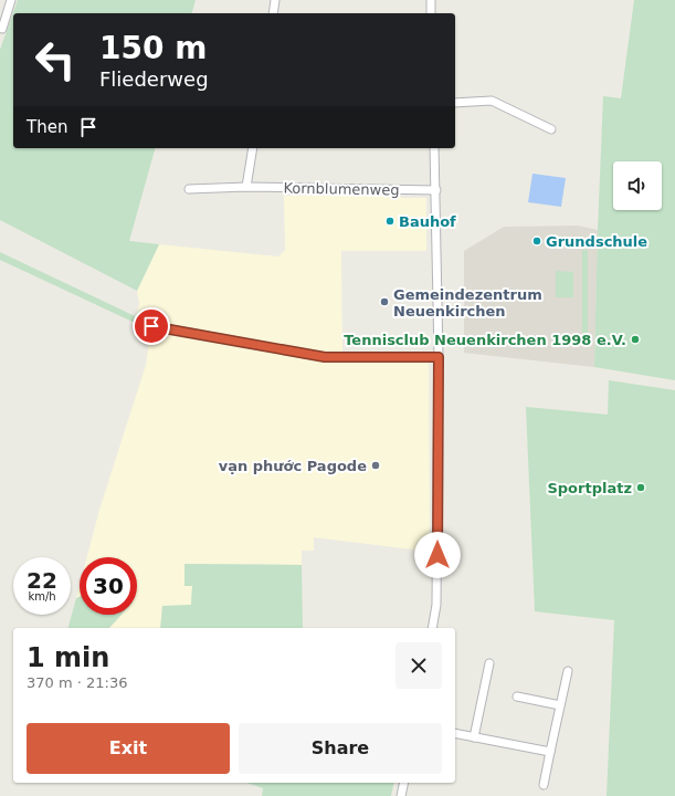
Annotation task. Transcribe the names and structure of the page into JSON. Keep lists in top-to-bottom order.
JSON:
{
  "streets": {
    "street": ["Kornblumenweg"]
  },
  "places": [
    "Bauhof",
    "Grundschule",
    "Gemeindezentrum Neuenkirchen",
    "Tennisclub Neuenkirchen 1998 e.V.",
    "vạn phước Pagode",
    "Sportplatz"
  ],
  "page": {
    "turn": ["150 m", "Fliederweg"],
    "then": "Then",
    "speed": "22 km/h",
    "limit": "30",
    "heading": ["1 min", "370 m · 21:36"],
    "buttons": ["Exit", "Share"]
  }
}
